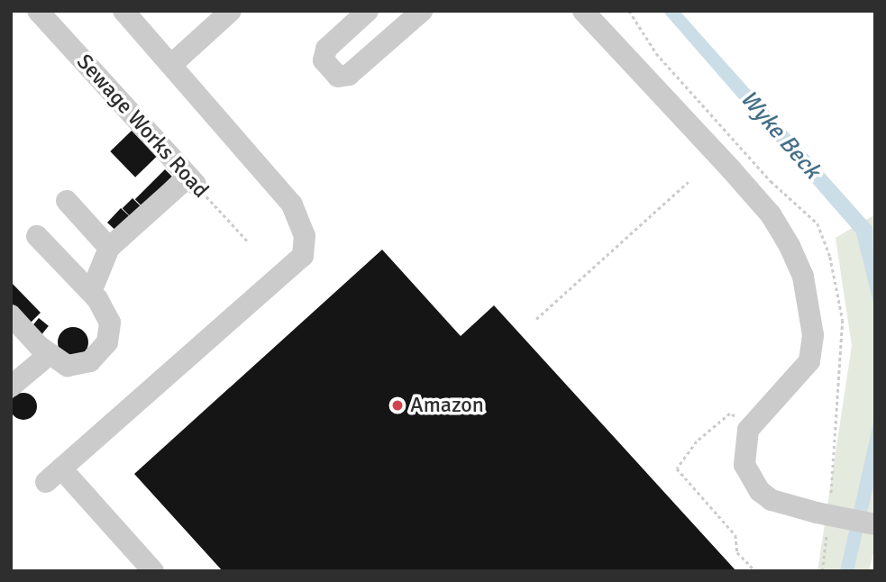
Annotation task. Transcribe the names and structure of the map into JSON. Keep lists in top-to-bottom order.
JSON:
{
  "streets": {
    "lane": ["Sewage Works Road"]
  },
  "water": ["Wyke Beck"],
  "places": ["Amazon"]
}
